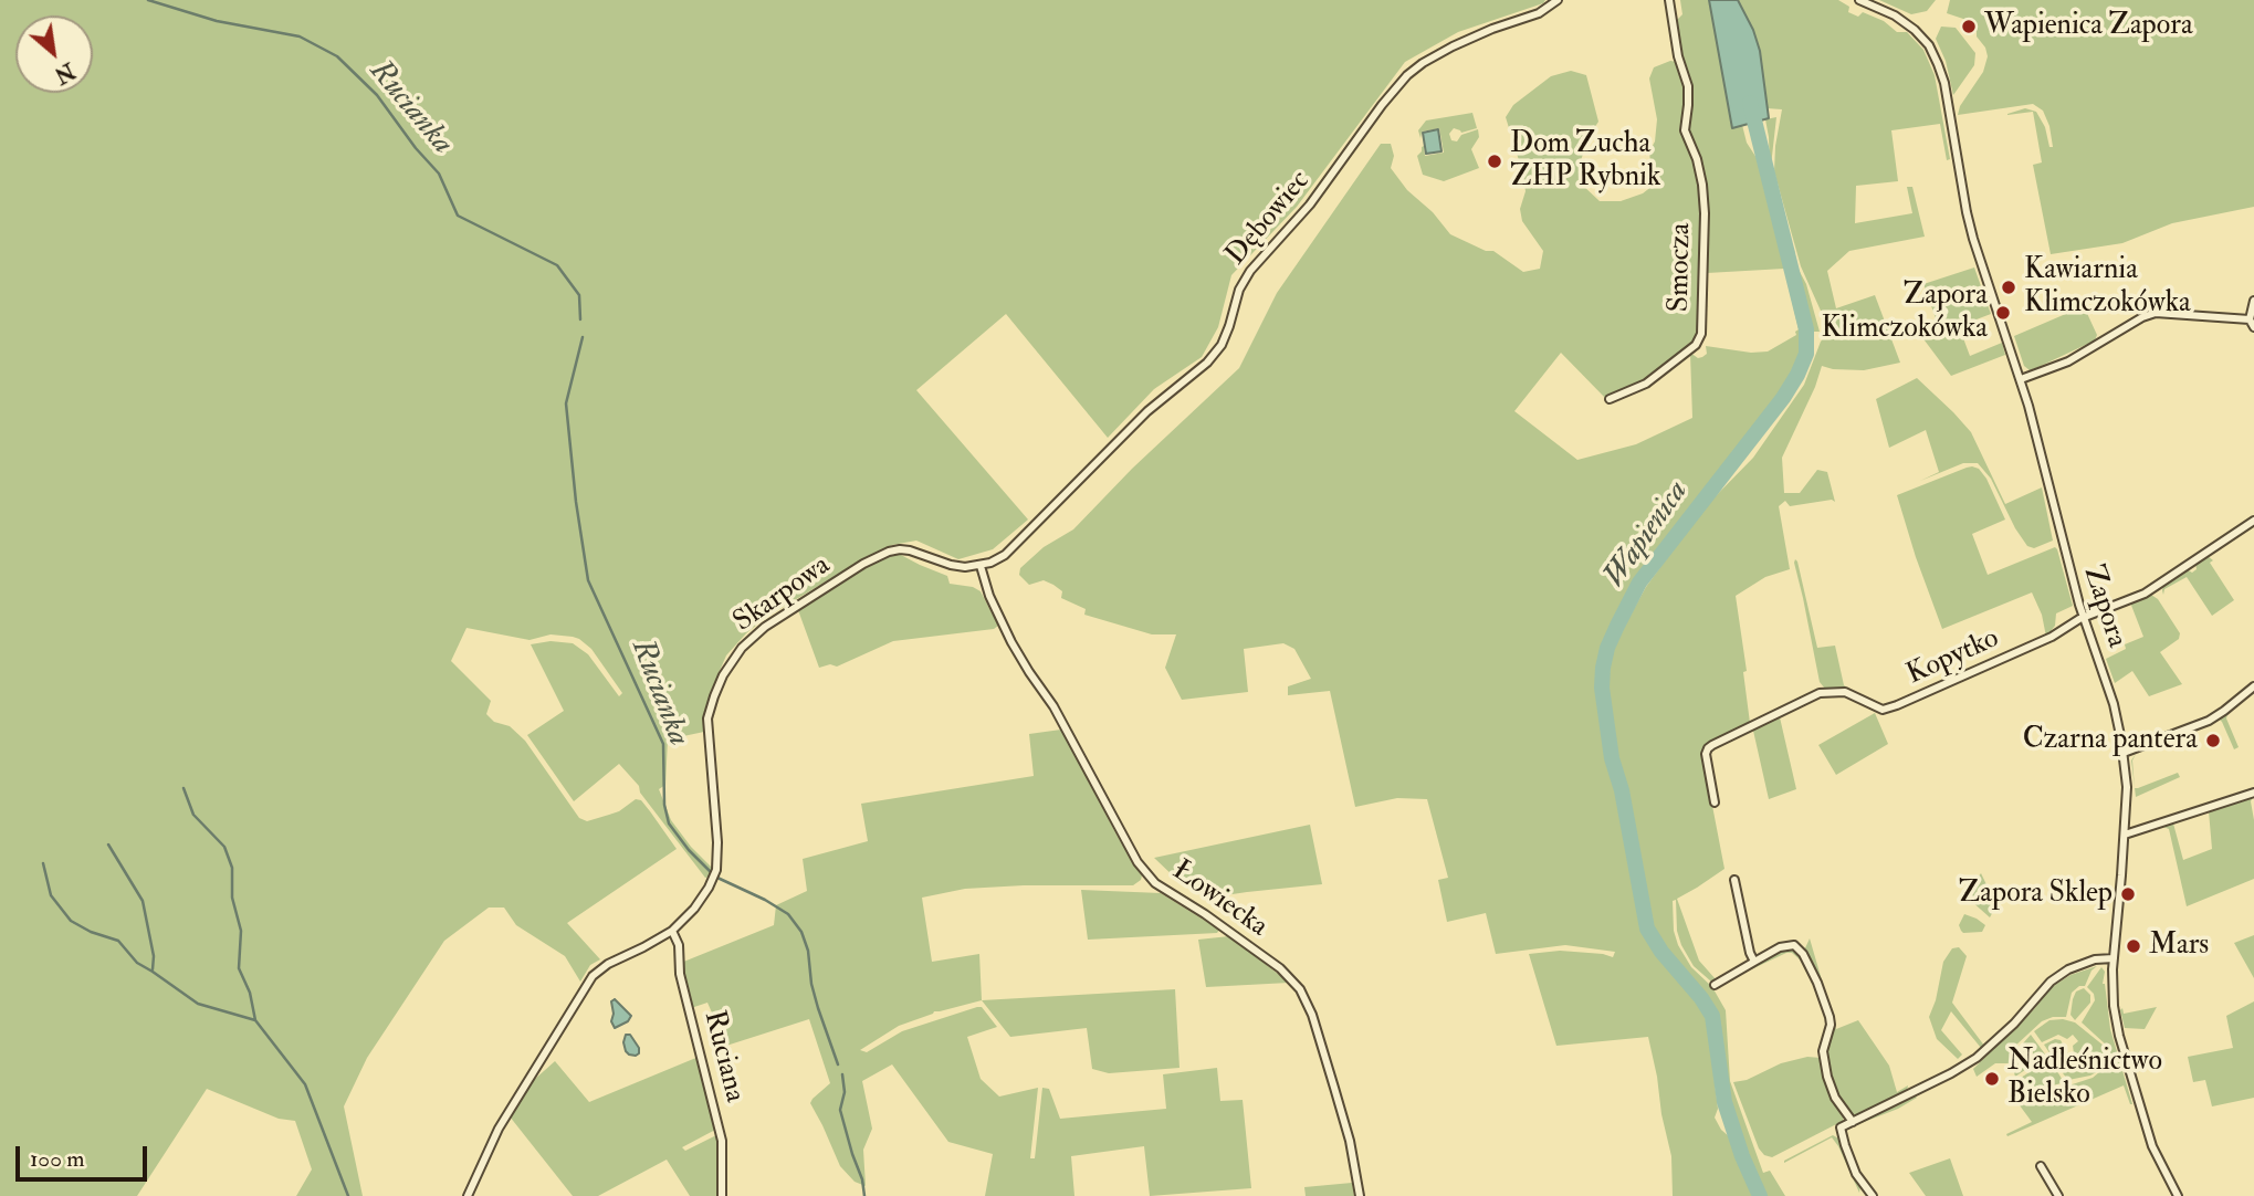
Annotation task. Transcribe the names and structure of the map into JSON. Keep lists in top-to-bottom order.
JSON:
{
  "streets": {
    "street": [
      "Dębowiec",
      "Smocza",
      "Skarpowa",
      "Zapora",
      "Kopytko",
      "Łowiecka",
      "Ruciana"
    ]
  },
  "crossings": [
    ["Dębowiec", "Skarpowa"],
    ["Dębowiec", "Łowiecka"],
    ["Skarpowa", "Łowiecka"],
    ["Skarpowa", "Ruciana"],
    ["Zapora", "Kopytko"]
  ],
  "water": ["Rucianka", "Wapienica"],
  "places": [
    "Wapienica Zapora",
    "Dom Zucha ZHP Rybnik",
    "Kawiarnia Klimczokówka",
    "Zapora Klimczokówka",
    "Czarna pantera",
    "Zapora Sklep",
    "Mars",
    "Nadleśnictwo Bielsko"
  ],
  "scale_bar": "100 m",
  "north": "bottom right"
}
